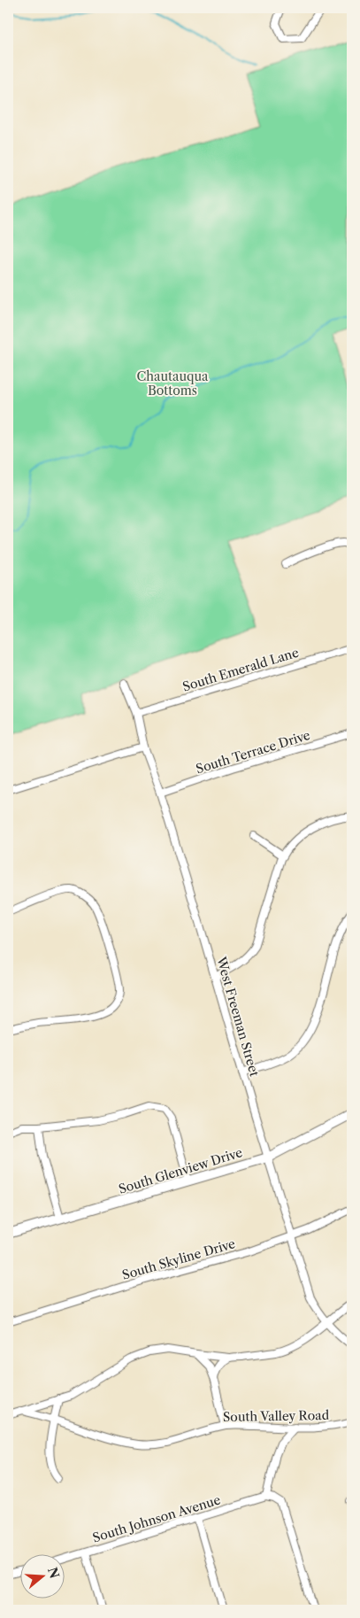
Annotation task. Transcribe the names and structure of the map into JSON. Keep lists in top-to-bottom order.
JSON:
{
  "streets": {
    "street": [
      "South Emerald Lane",
      "South Terrace Drive",
      "West Freeman Street",
      "South Glenview Drive",
      "South Skyline Drive",
      "South Valley Road",
      "South Johnson Avenue"
    ]
  },
  "crossings": [
    ["South Emerald Lane", "West Freeman Street"],
    ["South Terrace Drive", "West Freeman Street"],
    ["West Freeman Street", "South Glenview Drive"],
    ["West Freeman Street", "South Skyline Drive"]
  ],
  "parks": ["Chautauqua Bottoms"],
  "north": "right"
}
